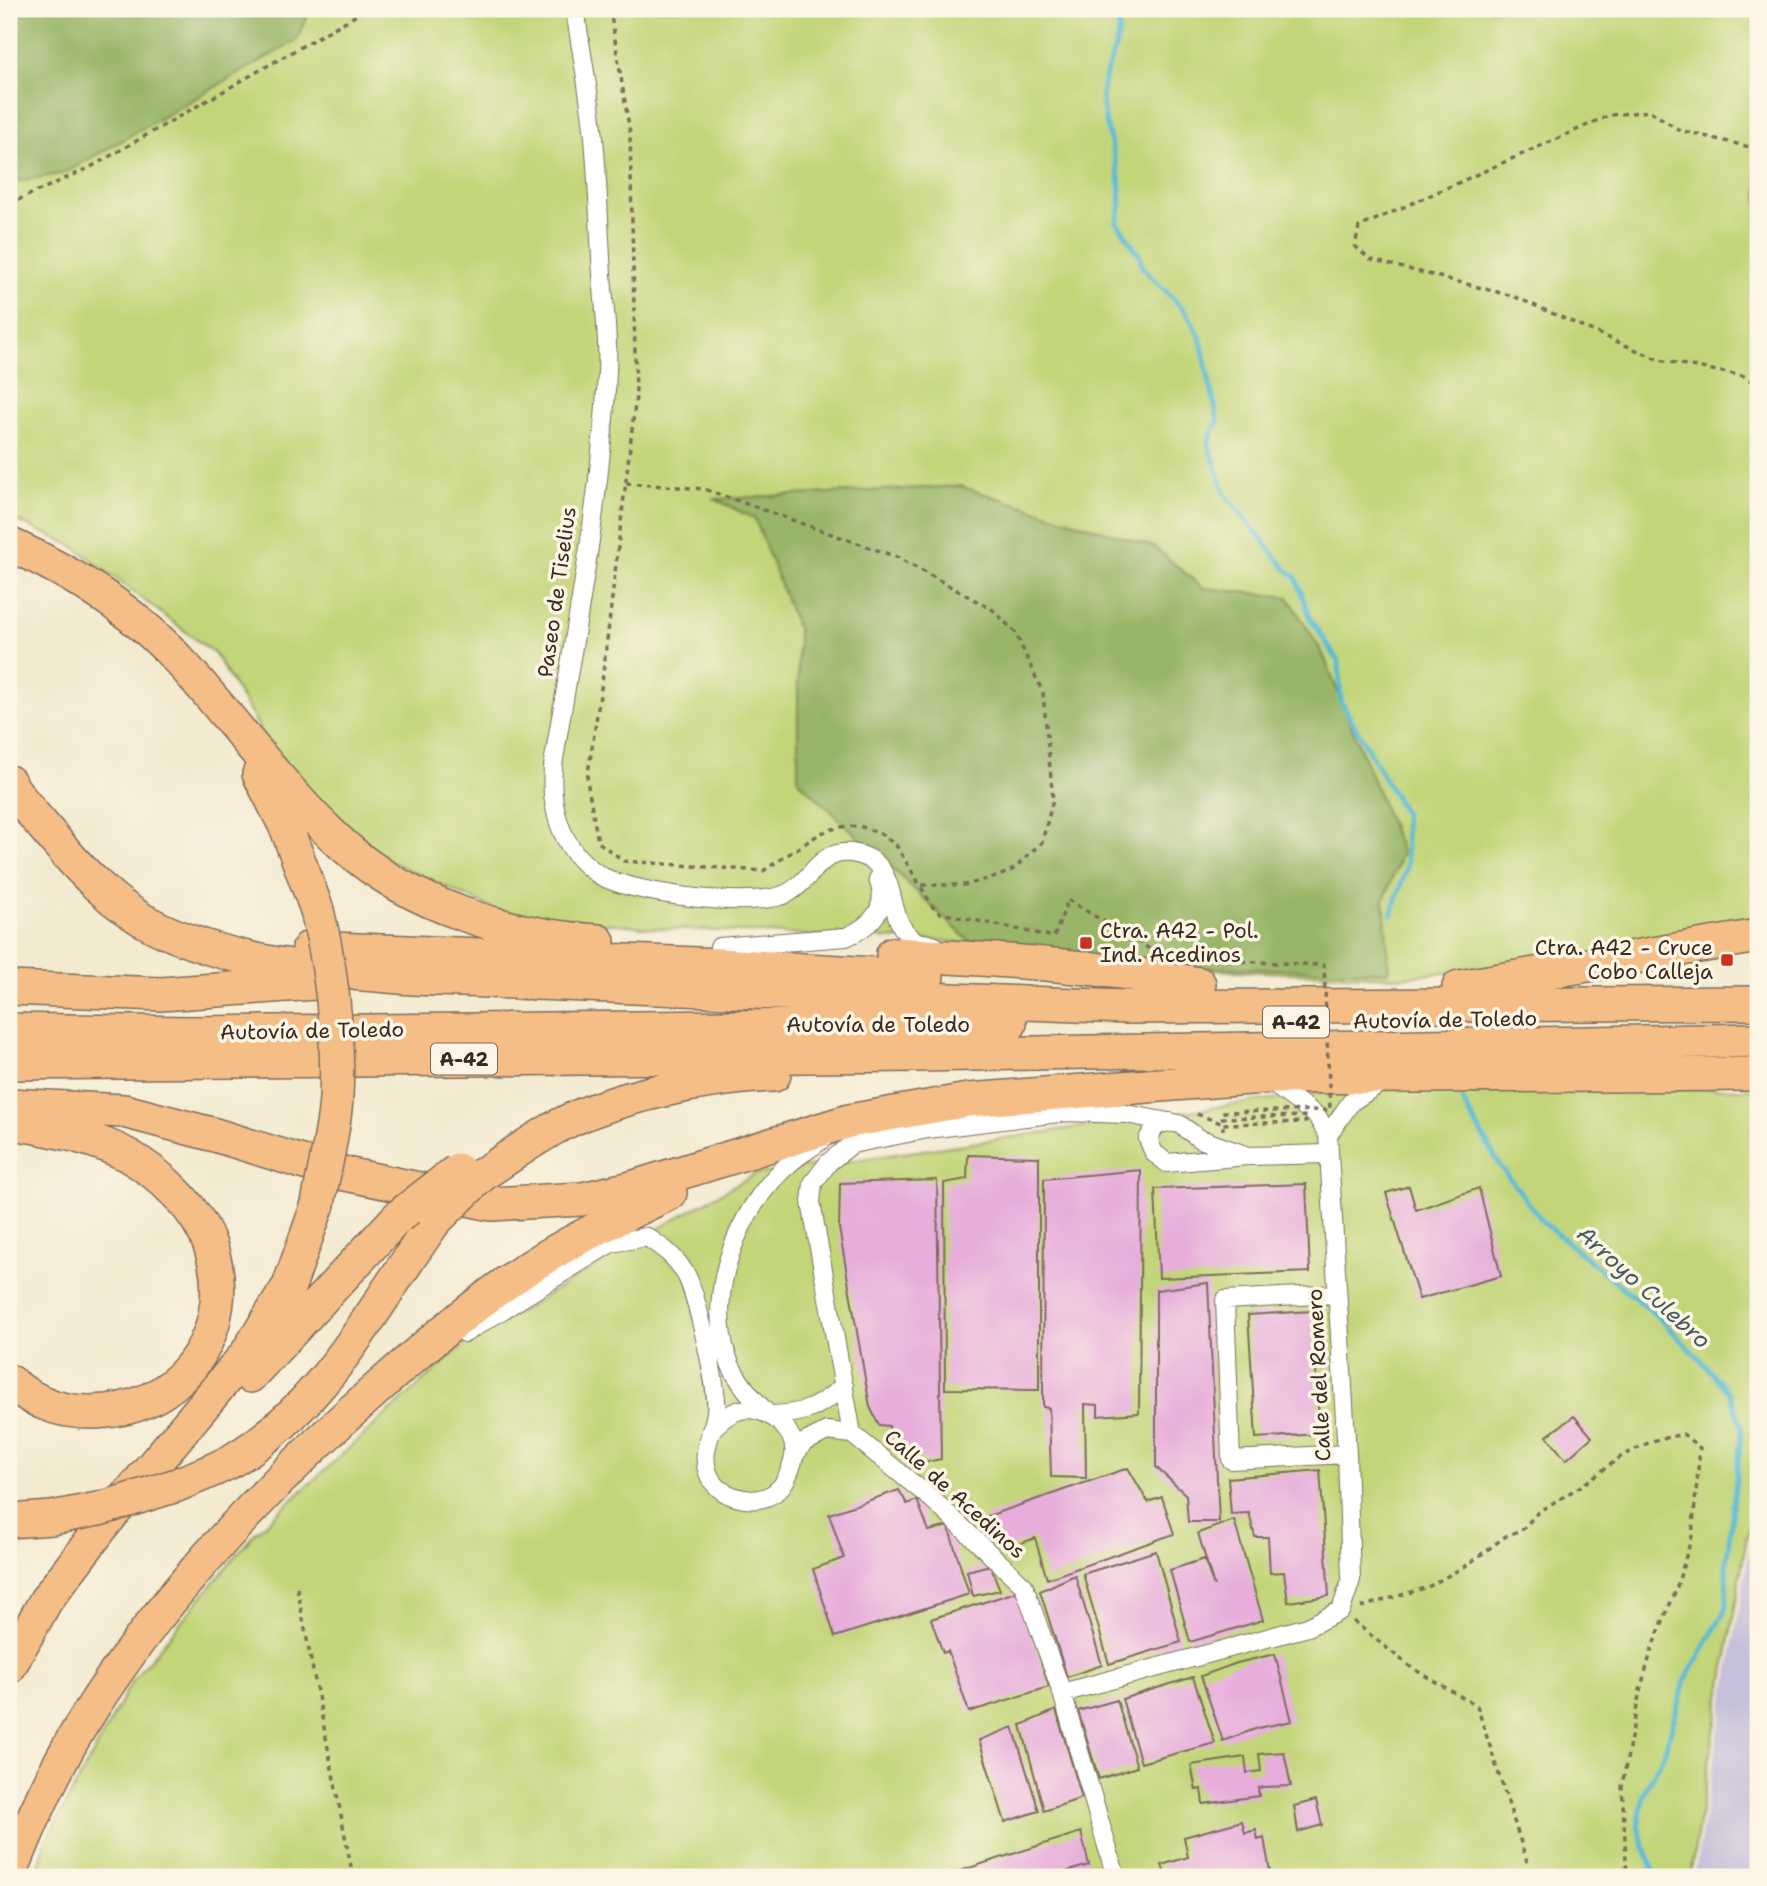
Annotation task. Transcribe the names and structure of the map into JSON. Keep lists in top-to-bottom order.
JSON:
{
  "streets": {
    "highway": ["Autovía de Toledo", "A-42"],
    "street": ["Paseo de Tiselius", "Calle del Romero", "Calle de Acedinos"]
  },
  "water": ["Arroyo Culebro"],
  "places": {
    "transit": ["Ctra. A42 - Pol. Ind. Acedinos", "Ctra. A42 - Cruce Cobo Calleja"]
  }
}
